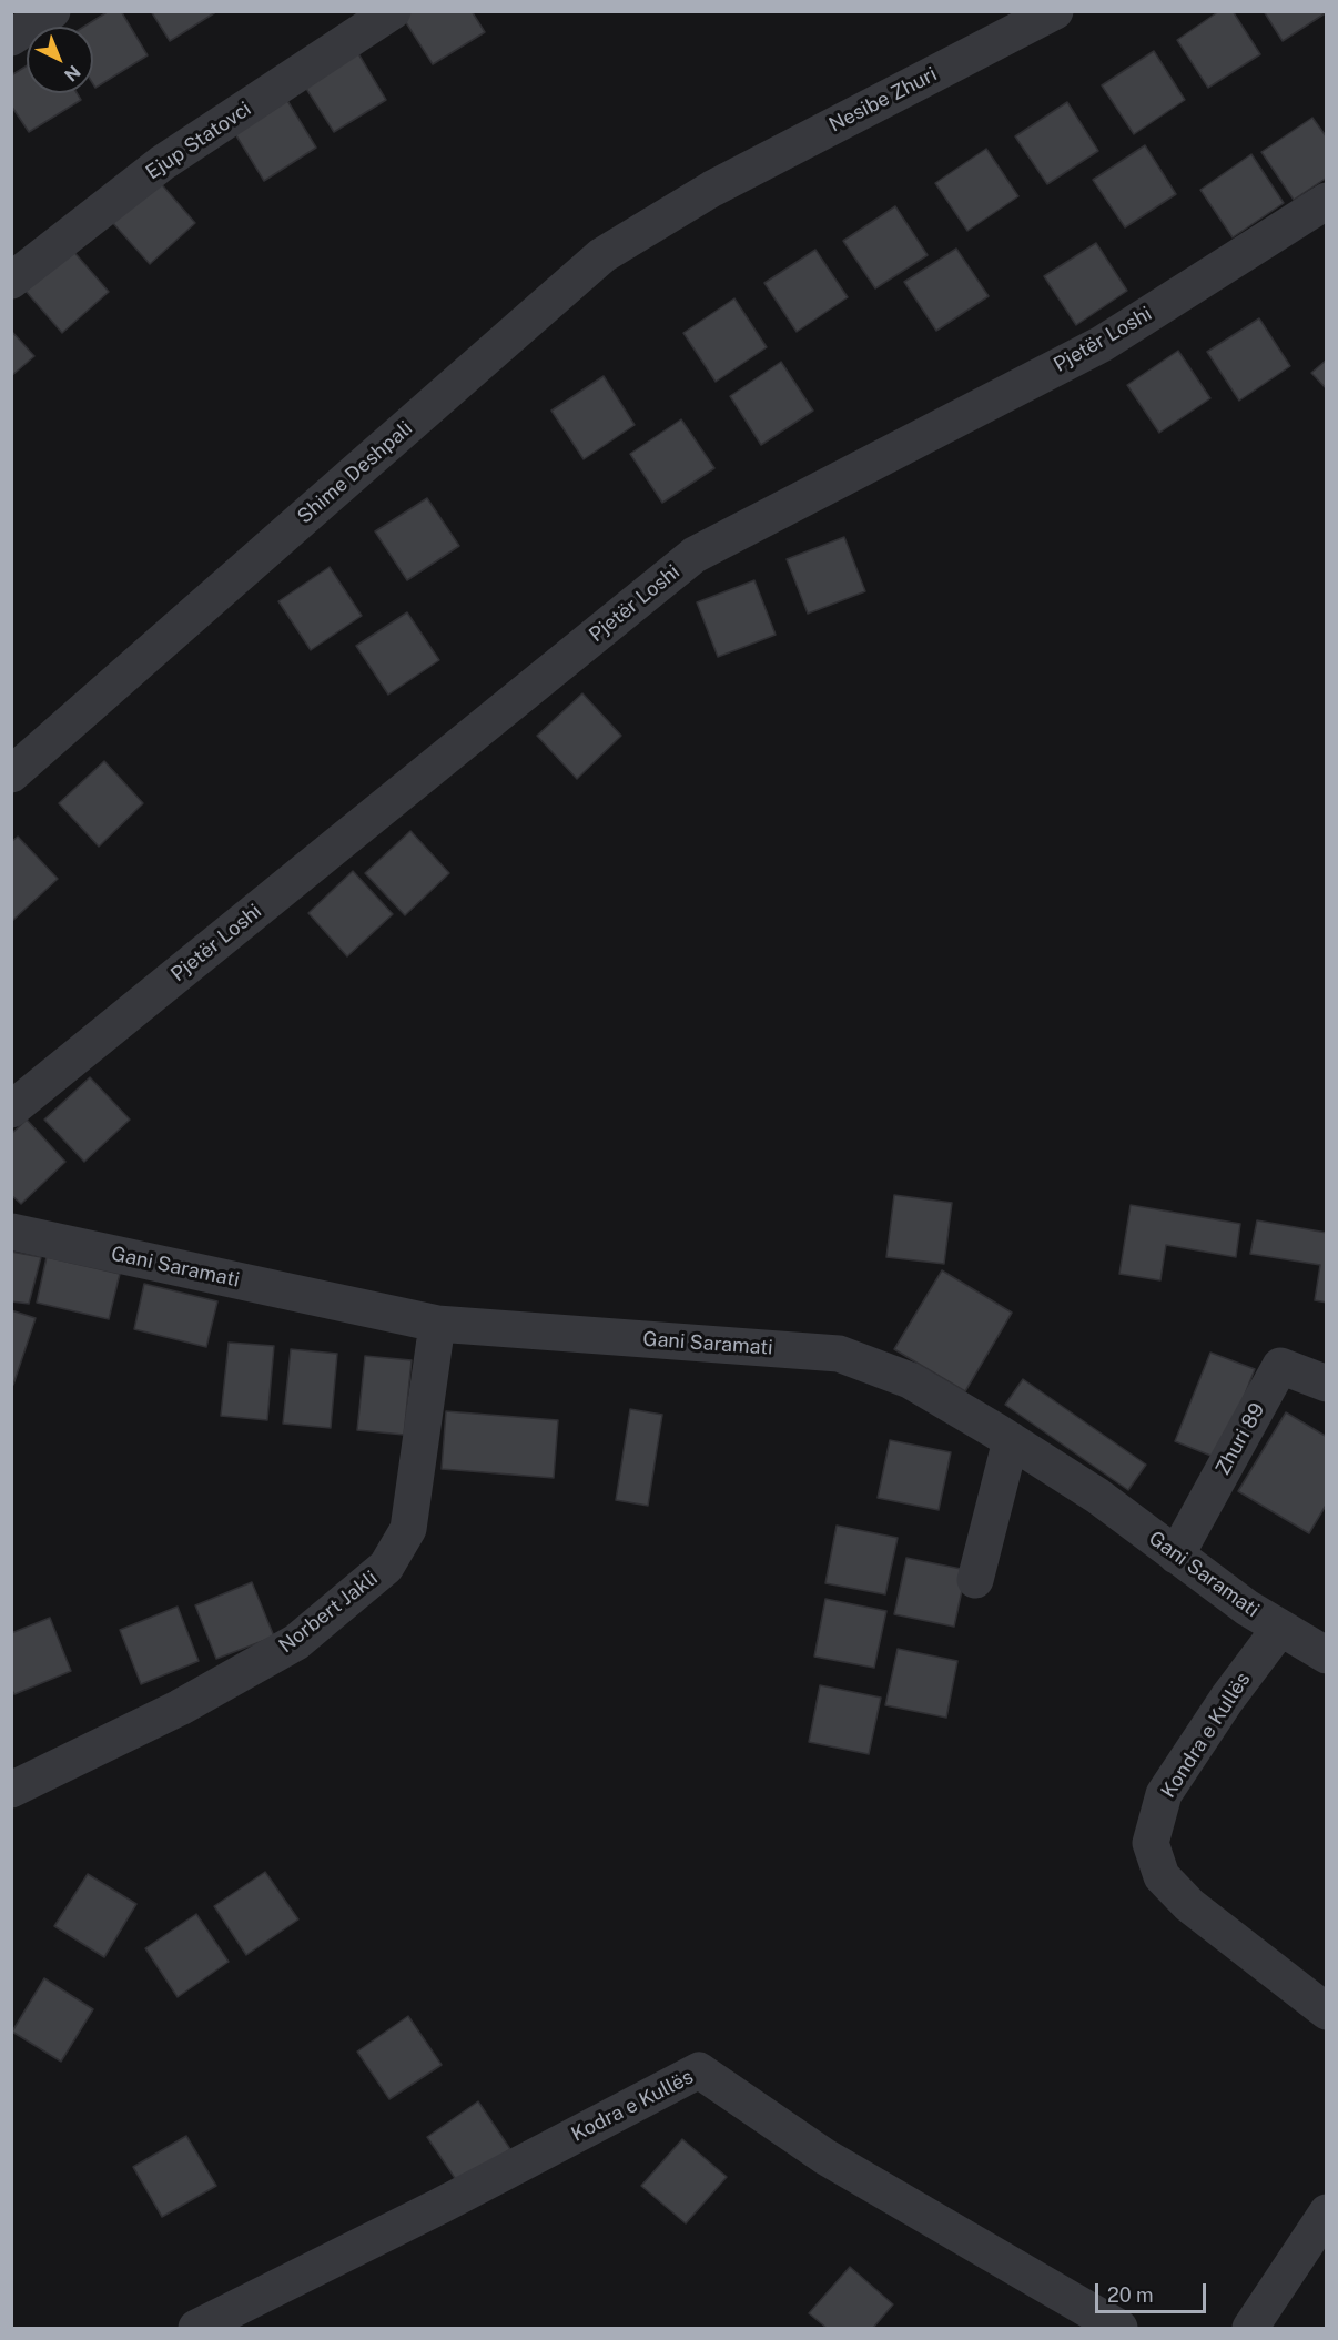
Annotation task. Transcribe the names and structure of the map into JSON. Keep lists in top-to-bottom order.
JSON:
{
  "streets": {
    "street": [
      "Nesibe Zhuri",
      "Ejup Statovci",
      "Pjetër Loshi",
      "Shime Deshpali",
      "Gani Saramati",
      "Zhuri 89",
      "Norbert Jakli",
      "Kondra e Kullës",
      "Kodra e Kullës"
    ]
  },
  "crossings": [
    ["Nesibe Zhuri", "Shime Deshpali"],
    ["Gani Saramati", "Zhuri 89"],
    ["Gani Saramati", "Norbert Jakli"],
    ["Gani Saramati", "Kondra e Kullës"]
  ],
  "scale_bar": "20 m",
  "north": "bottom right"
}
